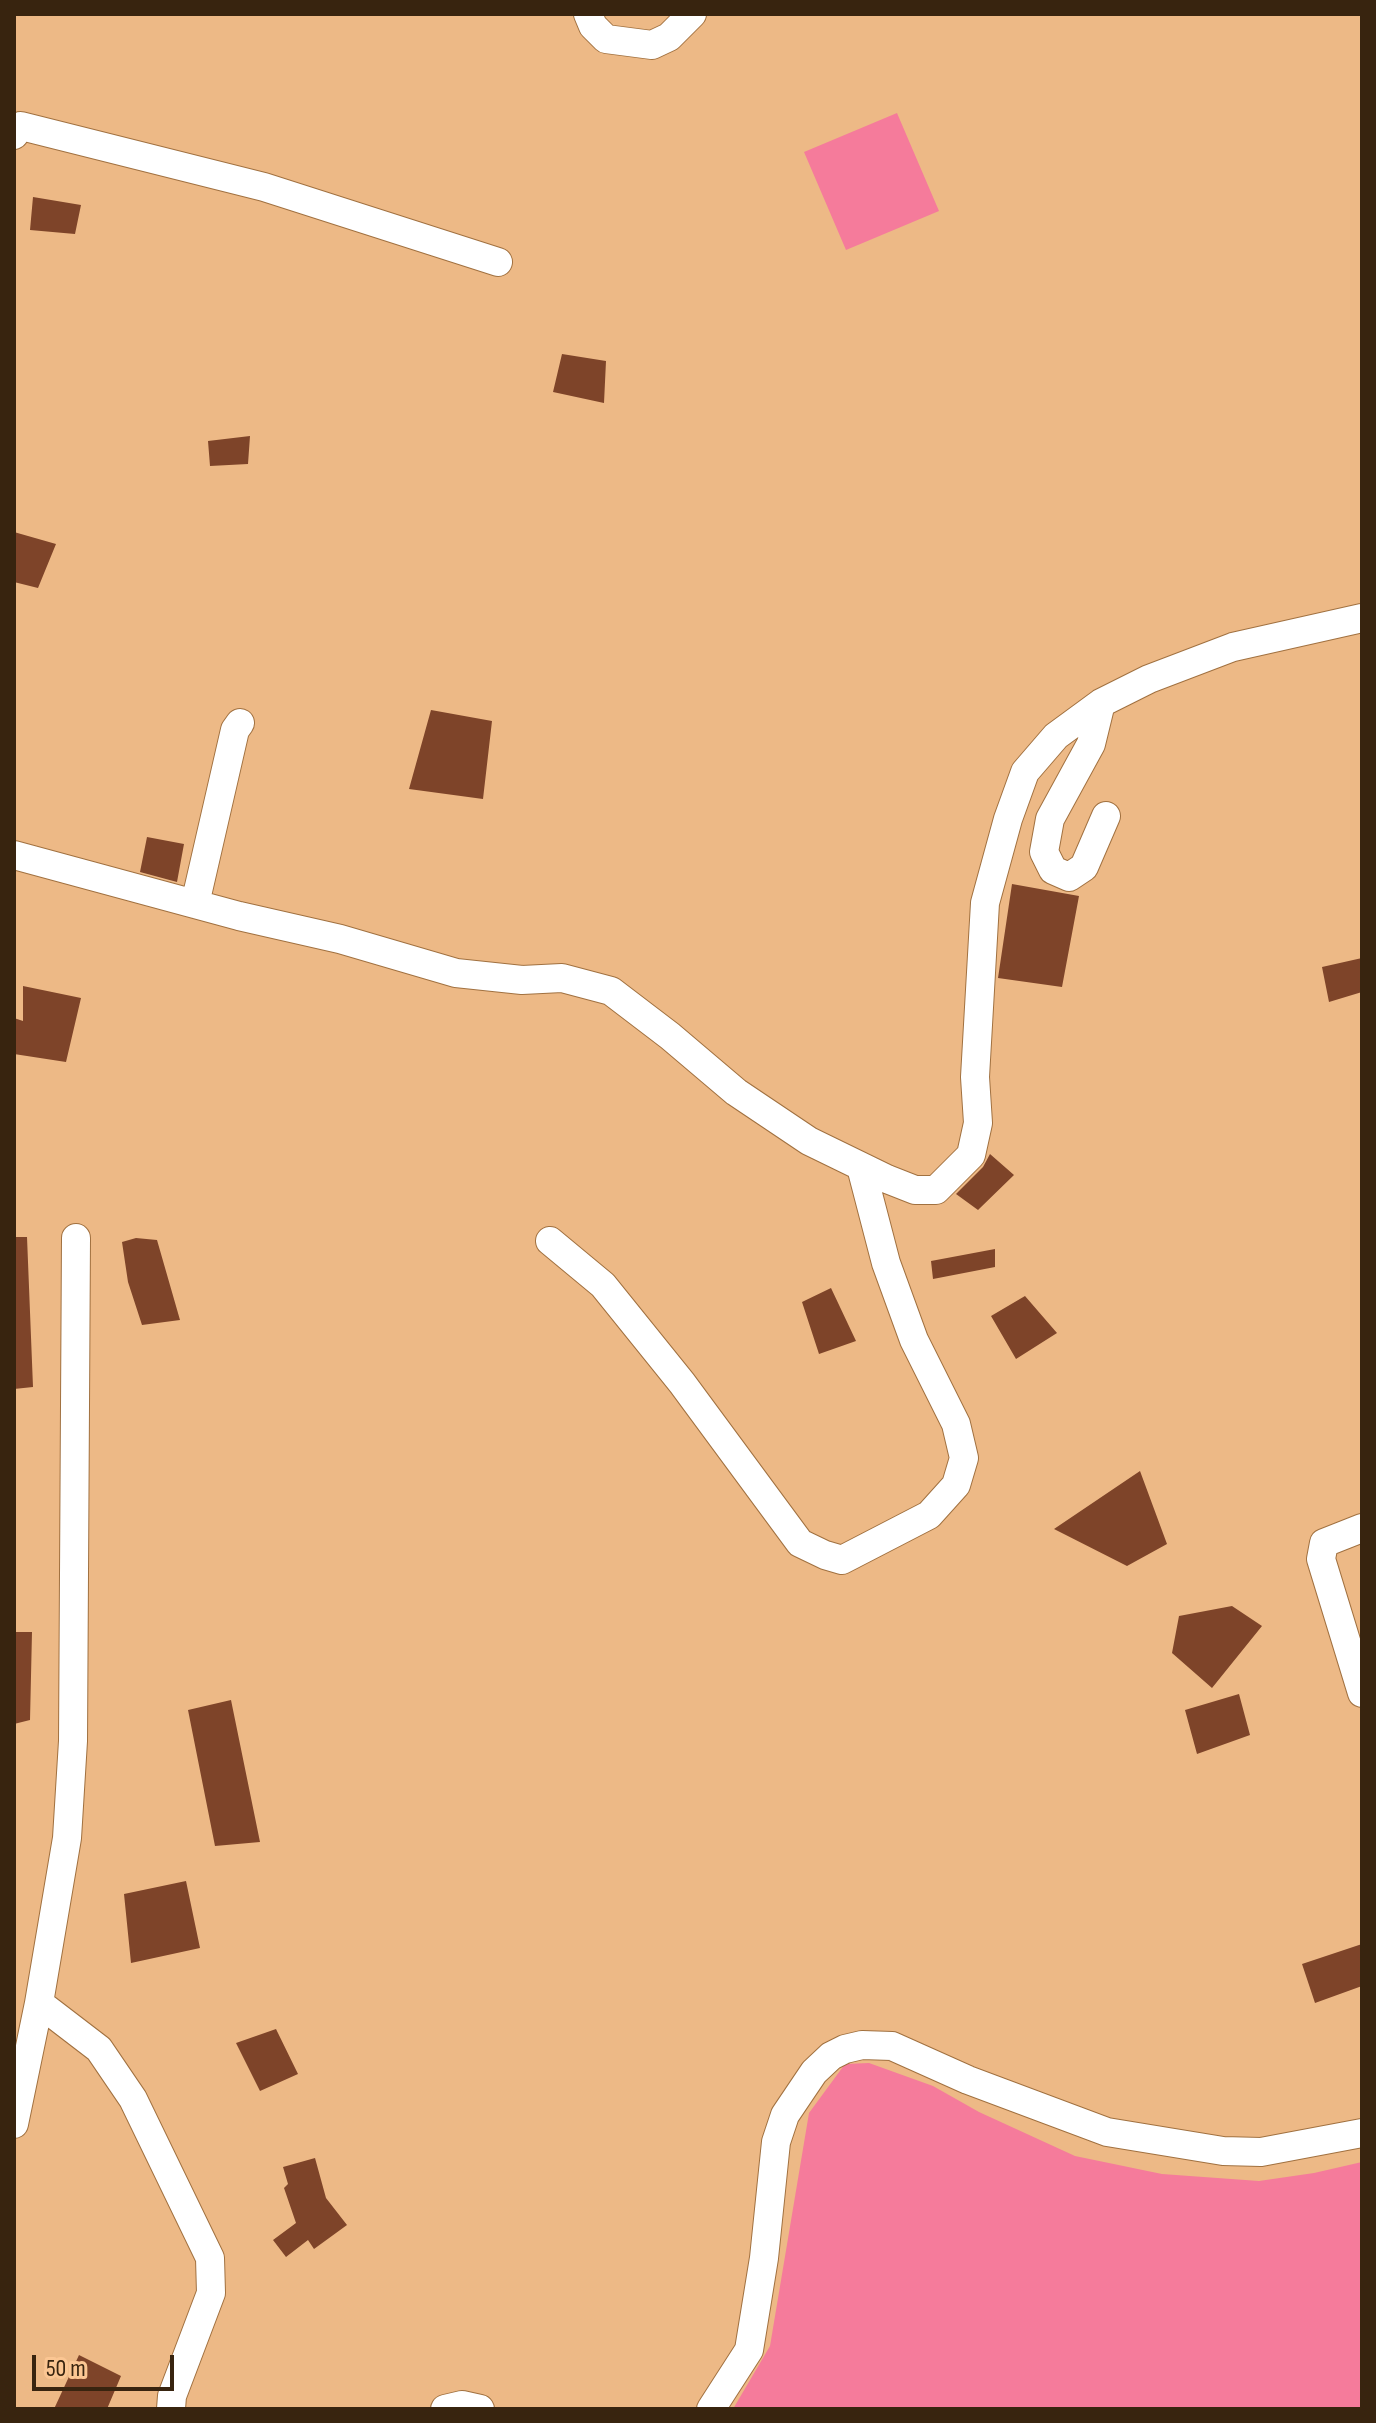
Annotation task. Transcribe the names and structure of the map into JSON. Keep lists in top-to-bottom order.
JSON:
{
  "scale_bar": "50 m"
}
